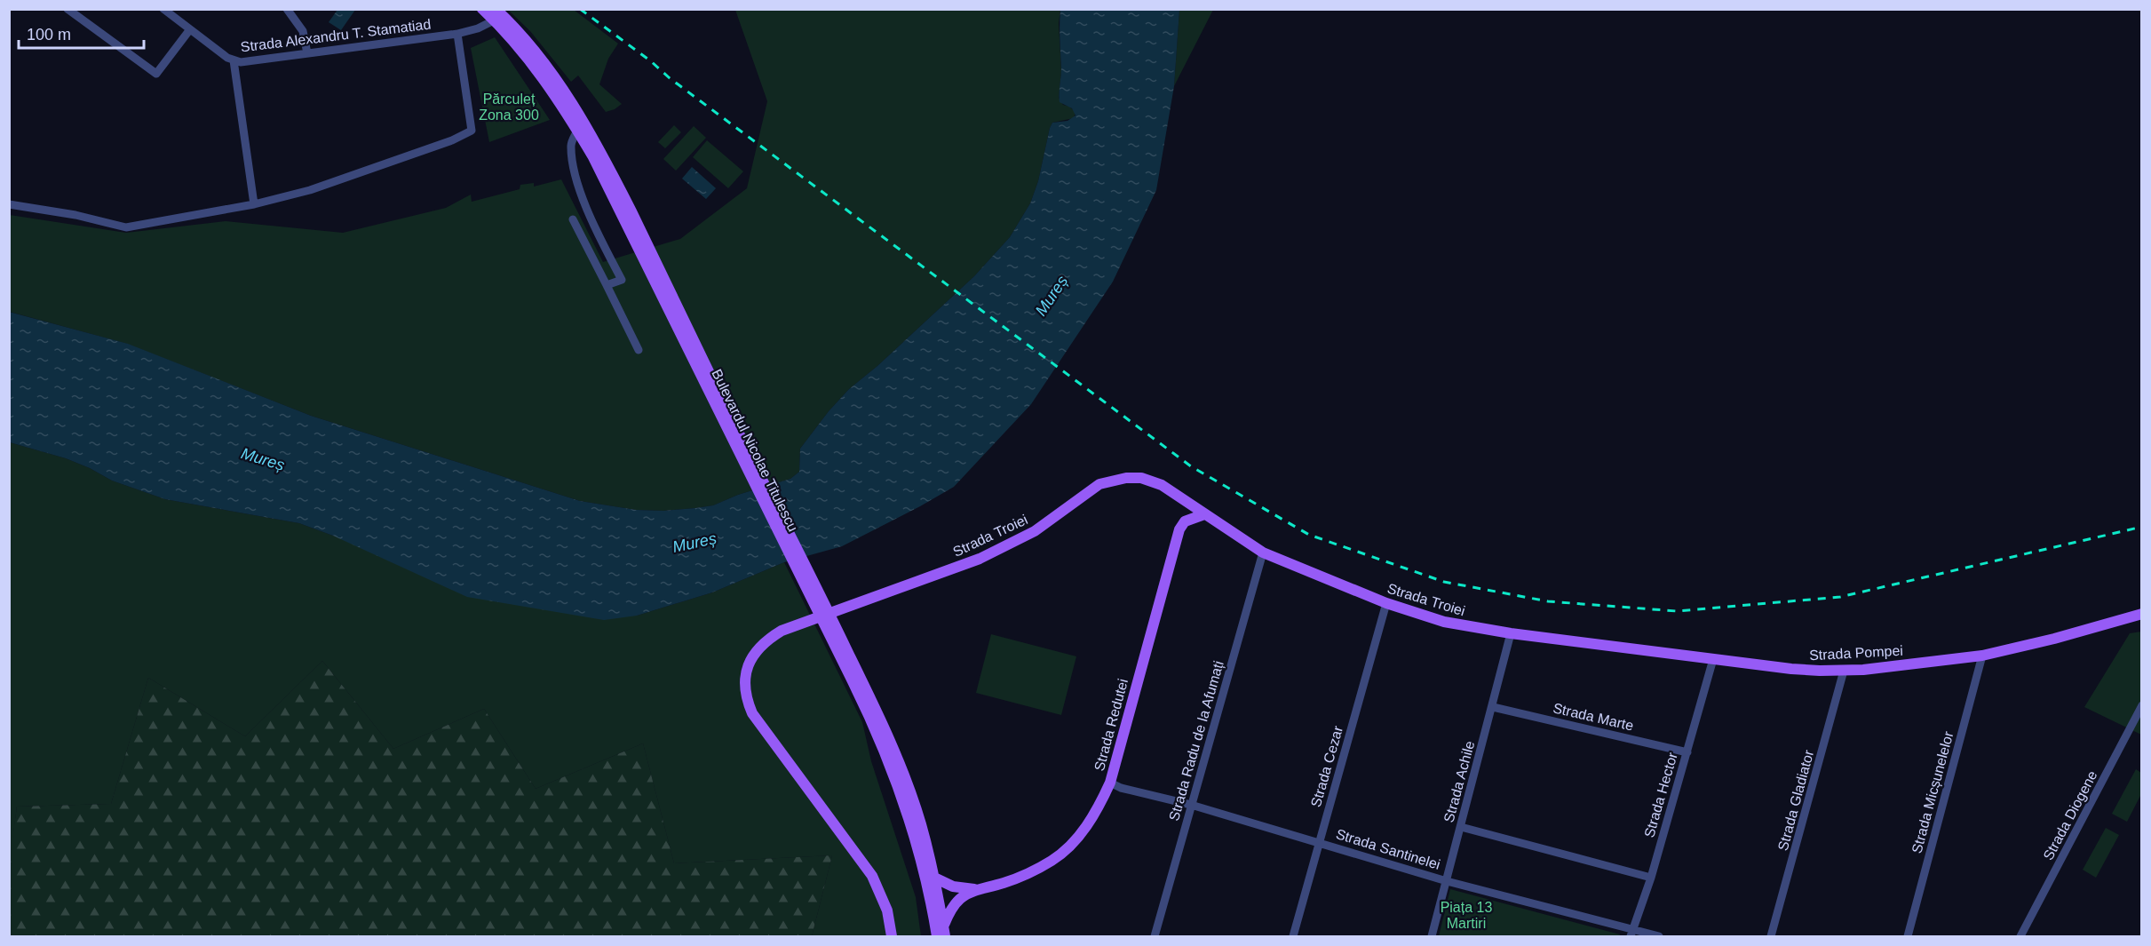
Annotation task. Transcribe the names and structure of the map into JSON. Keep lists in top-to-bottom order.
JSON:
{
  "streets": {
    "main road": [
      "Bulevardul Nicolae Titulescu",
      "Strada Troiei",
      "Strada Pompei",
      "Strada Redutei"
    ],
    "street": [
      "Strada Alexandru T. Stamatiad",
      "Strada Marte",
      "Strada Radu de la Afumați",
      "Strada Cezar",
      "Strada Achile",
      "Strada Micșunelelor",
      "Strada Hector",
      "Strada Gladiator",
      "Strada Diogene",
      "Strada Santinelei"
    ]
  },
  "crossings": [
    ["Strada Alexandru T. Stamatiad", "Bulevardul Nicolae Titulescu"],
    ["Strada Troiei", "Strada Pompei"],
    ["Strada Troiei", "Strada Redutei"],
    ["Strada Troiei", "Strada Radu de la Afumați"],
    ["Strada Troiei", "Strada Cezar"],
    ["Strada Troiei", "Strada Achile"],
    ["Strada Pompei", "Strada Micșunelelor"],
    ["Strada Pompei", "Strada Hector"],
    ["Strada Pompei", "Strada Gladiator"],
    ["Strada Marte", "Strada Achile"],
    ["Strada Marte", "Strada Hector"],
    ["Strada Redutei", "Strada Santinelei"],
    ["Strada Radu de la Afumați", "Strada Santinelei"],
    ["Strada Cezar", "Strada Santinelei"],
    ["Strada Achile", "Strada Santinelei"],
    ["Strada Hector", "Strada Santinelei"]
  ],
  "water": ["Mureș"],
  "parks": ["Părculeț Zona 300", "Piața 13 Martiri"],
  "scale_bar": "100 m"
}
